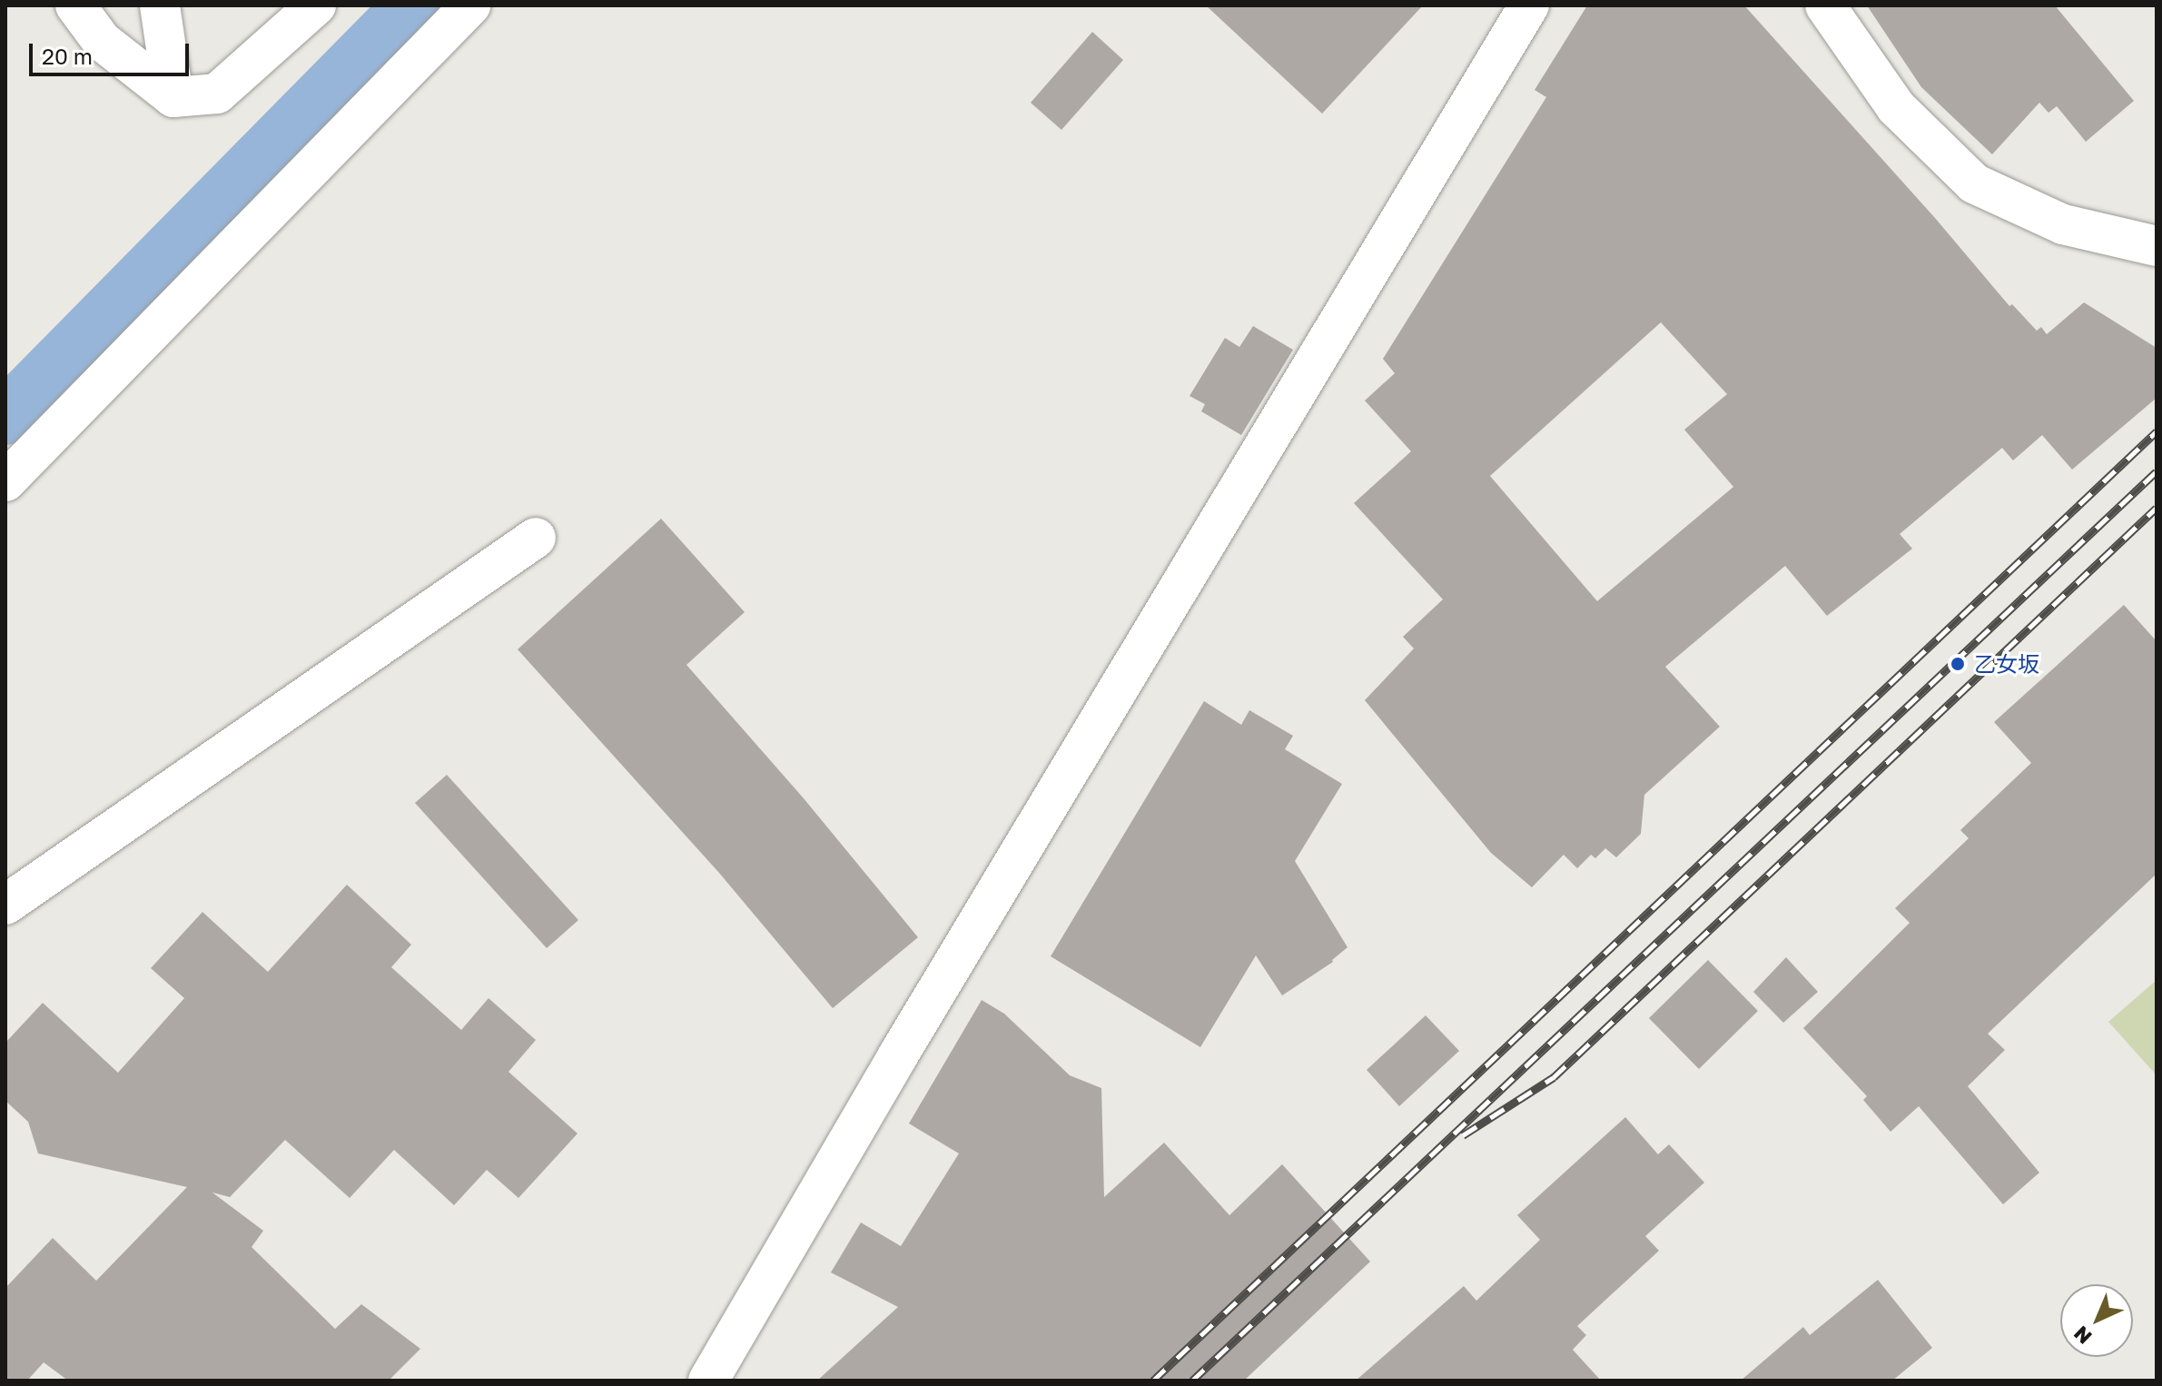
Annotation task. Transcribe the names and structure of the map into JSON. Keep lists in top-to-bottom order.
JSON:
{
  "places": ["乙女坂"],
  "scale_bar": "20 m",
  "north": "bottom left"
}
